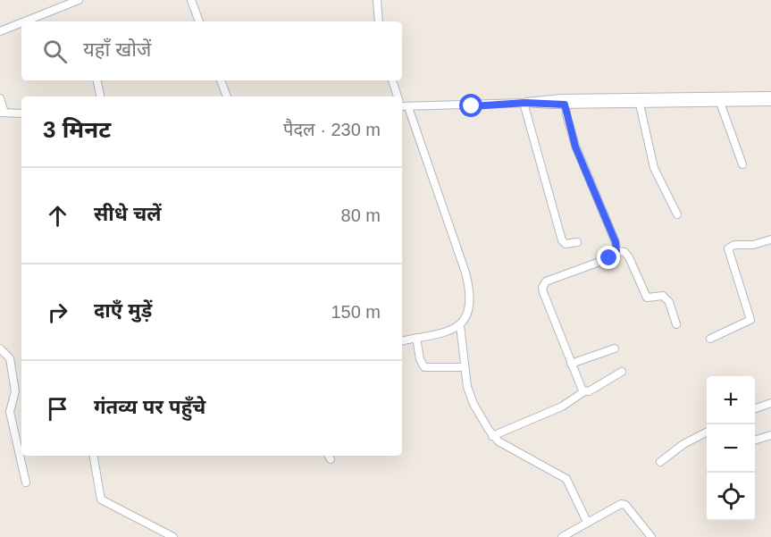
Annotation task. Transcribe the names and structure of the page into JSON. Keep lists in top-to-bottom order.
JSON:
{
  "page": {
    "search": "यहाँ खोजें",
    "heading": ["3 मिनट", "पैदल · 230 m"],
    "list": [
      ["सीधे चलें", "80 m"],
      ["दाएँ मुड़ें", "150 m"],
      "गंतव्य पर पहुँचे"
    ],
    "map_buttons": ["+", "−"]
  }
}
